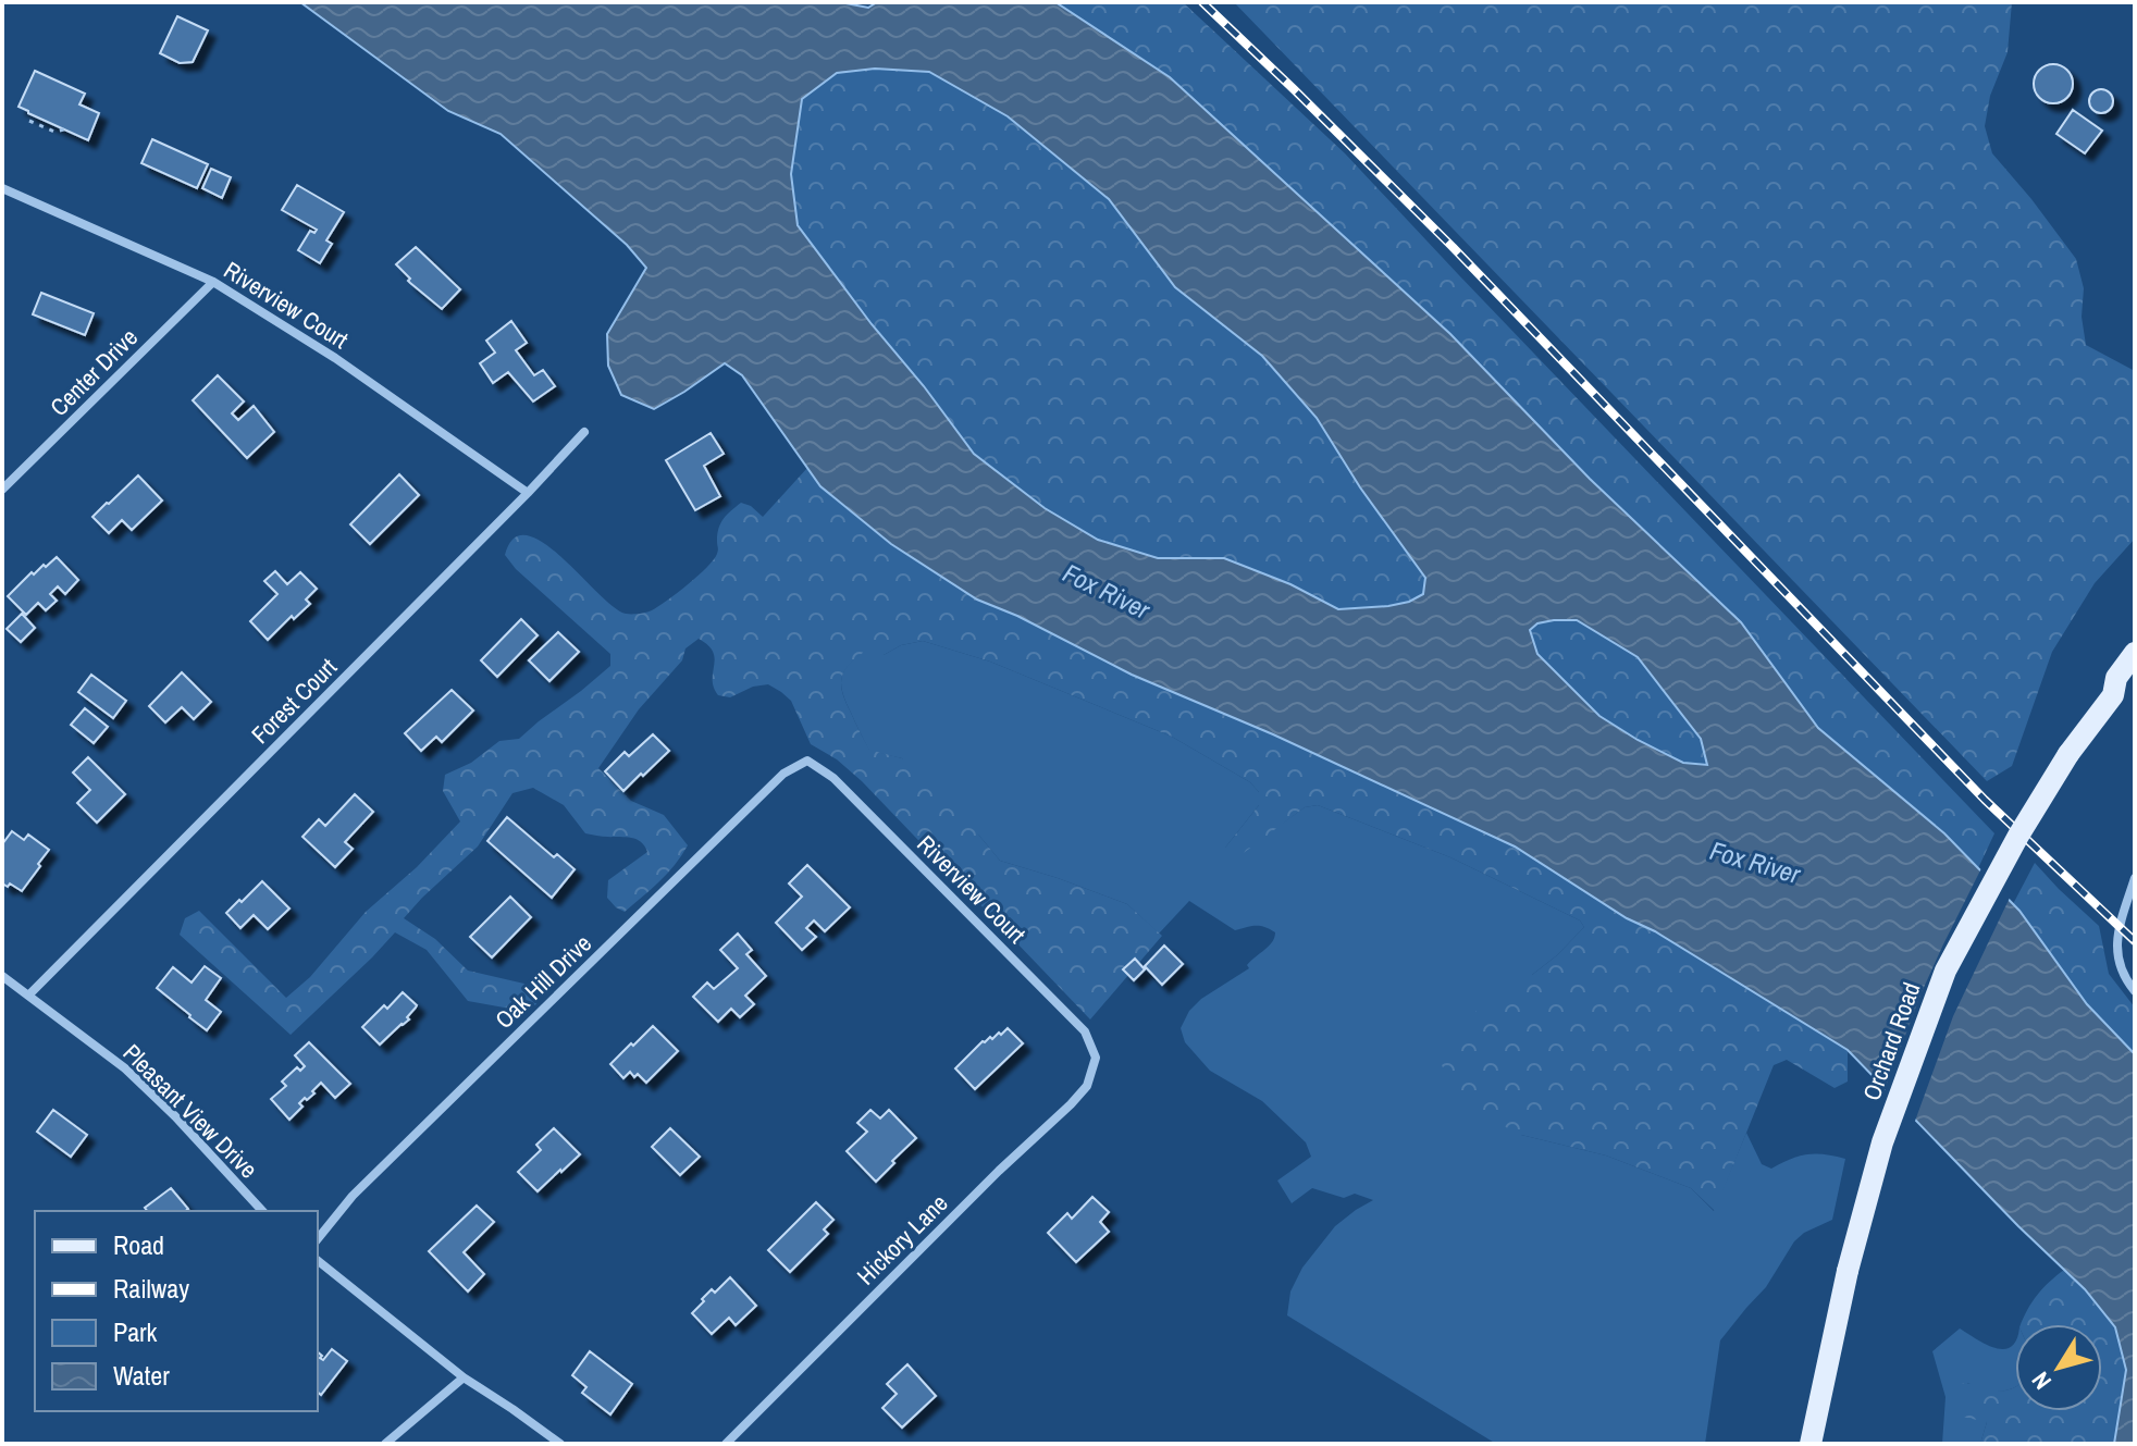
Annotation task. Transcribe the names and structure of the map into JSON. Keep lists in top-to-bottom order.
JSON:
{
  "streets": {
    "main road": ["Orchard Road"],
    "street": [
      "Riverview Court",
      "Center Drive",
      "Forest Court",
      "Oak Hill Drive",
      "Pleasant View Drive",
      "Hickory Lane"
    ]
  },
  "crossings": [
    ["Riverview Court", "Center Drive"],
    ["Riverview Court", "Forest Court"],
    ["Riverview Court", "Oak Hill Drive"],
    ["Riverview Court", "Hickory Lane"],
    ["Forest Court", "Pleasant View Drive"]
  ],
  "water": ["Fox River"],
  "legend": [
    "Road",
    "Railway",
    "Park",
    "Water"
  ],
  "north": "bottom left"
}
